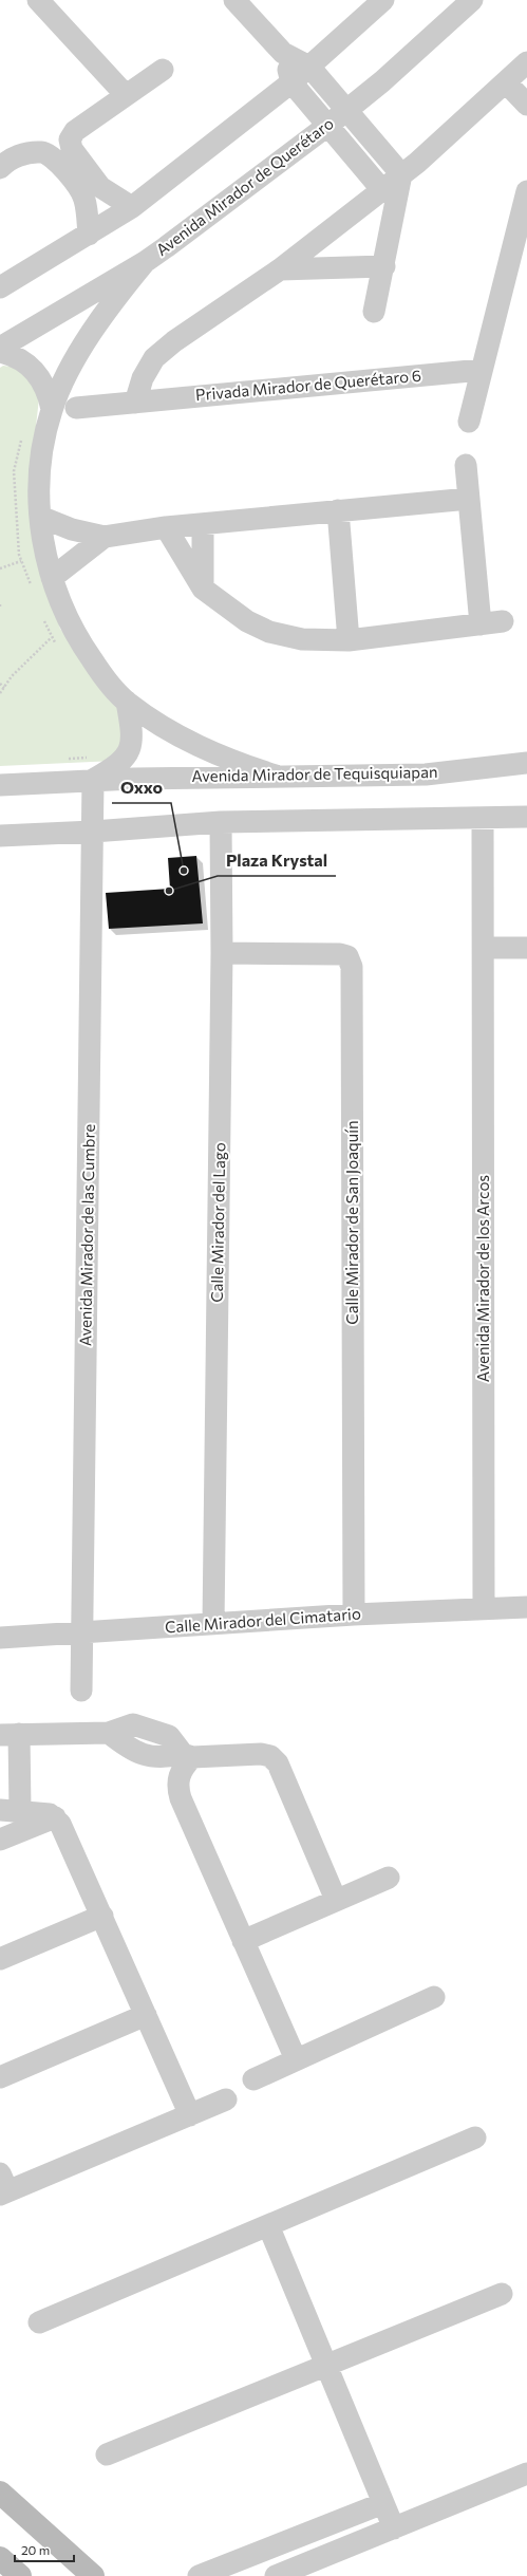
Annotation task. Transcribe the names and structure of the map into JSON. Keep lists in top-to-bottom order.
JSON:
{
  "streets": {
    "street": [
      "Avenida Mirador de Querétaro",
      "Privada Mirador de Querétaro 6",
      "Avenida Mirador de Tequisquiapan",
      "Calle Mirador del Lago",
      "Calle Mirador de San Joaquín",
      "Avenida Mirador de las Cumbre",
      "Avenida Mirador de los Arcos",
      "Calle Mirador del Cimatario"
    ]
  },
  "crossings": [
    ["Avenida Mirador de Tequisquiapan", "Avenida Mirador de las Cumbre"],
    ["Calle Mirador del Lago", "Calle Mirador de San Joaquín"],
    ["Calle Mirador del Lago", "Calle Mirador del Cimatario"],
    ["Calle Mirador de San Joaquín", "Calle Mirador del Cimatario"],
    ["Avenida Mirador de las Cumbre", "Calle Mirador del Cimatario"],
    ["Avenida Mirador de los Arcos", "Calle Mirador del Cimatario"]
  ],
  "places": ["Oxxo", "Plaza Krystal"],
  "scale_bar": "20 m"
}
